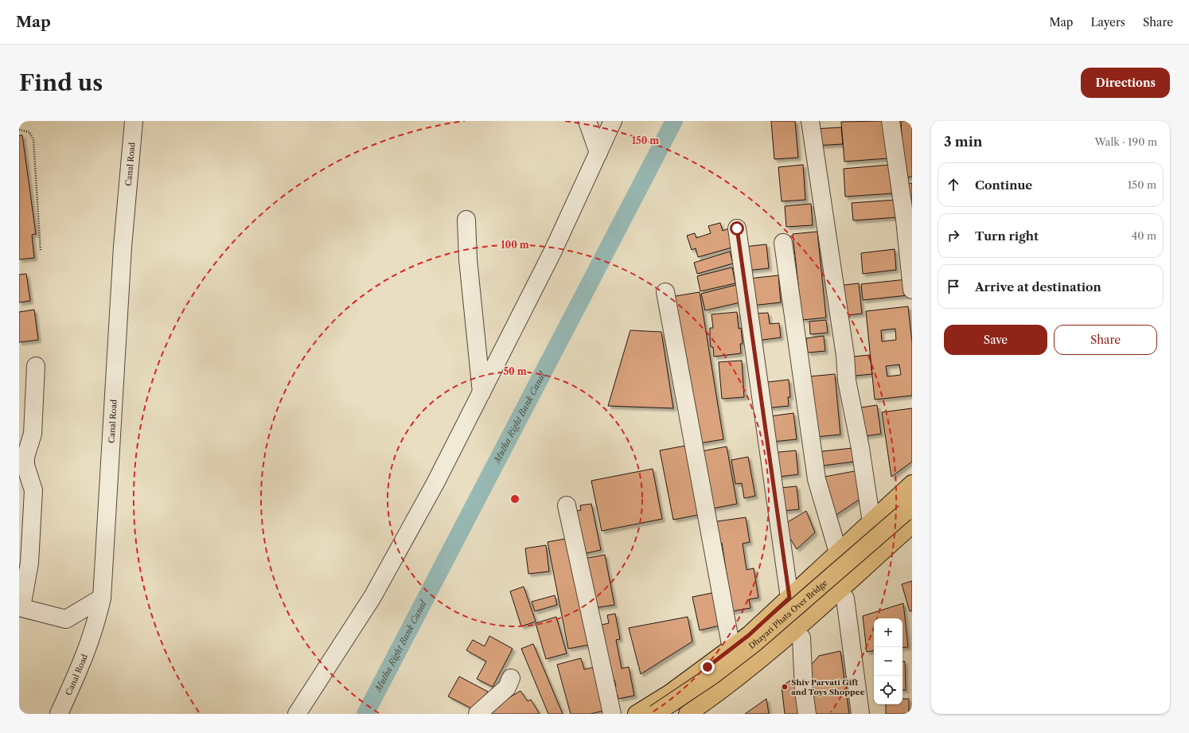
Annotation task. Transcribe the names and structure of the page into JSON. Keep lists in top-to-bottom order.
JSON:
{
  "streets": {
    "main road": ["Dhayari Phata Over Bridge"],
    "street": ["Canal Road"]
  },
  "water": ["Mutha Right Bank Canal"],
  "places": ["Shiv Parvati Gift and Toys Shoppee"],
  "page": {
    "header": "Map",
    "nav": ["Map", "Layers", "Share"],
    "buttons": [
      "Directions",
      ["Save", "Share"]
    ],
    "title": "Find us",
    "heading": ["3 min", "Walk · 190 m"],
    "list": [
      ["Continue", "150 m"],
      ["Turn right", "40 m"],
      "Arrive at destination"
    ],
    "map_buttons": ["+", "−"]
  },
  "rings": ["150 m", "100 m", "50 m"]
}
